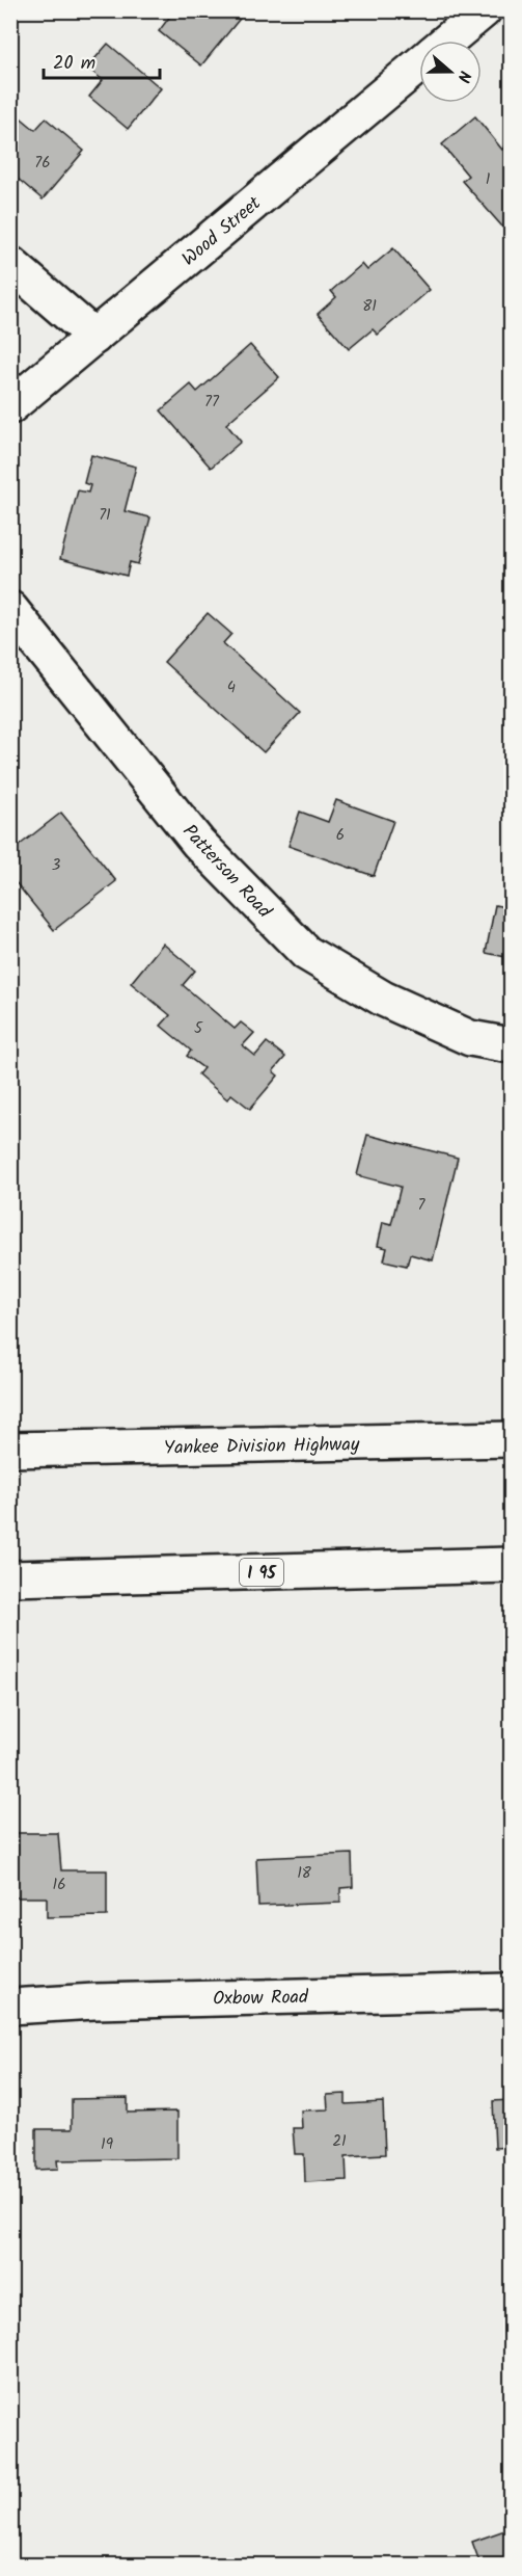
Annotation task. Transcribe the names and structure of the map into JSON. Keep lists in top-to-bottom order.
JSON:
{
  "streets": {
    "main road": [
      "Wood Street",
      "Patterson Road",
      "Yankee Division Highway",
      "I 95",
      "Oxbow Road"
    ]
  },
  "house_numbers": [
    "76",
    "1",
    "81",
    "77",
    "71",
    "4",
    "6",
    "3",
    "5",
    "7",
    "18",
    "16",
    "21",
    "19"
  ],
  "scale_bar": "20 m",
  "north": "right"
}
